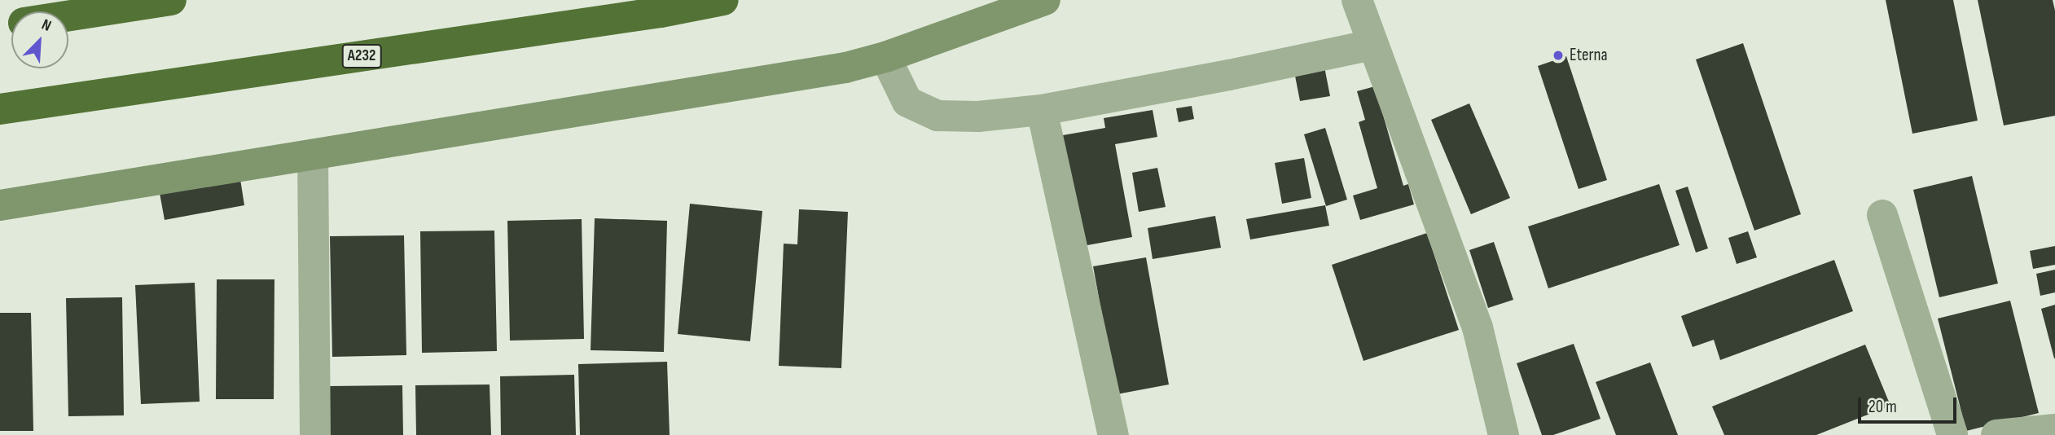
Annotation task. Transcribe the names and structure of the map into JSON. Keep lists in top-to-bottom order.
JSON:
{
  "streets": {
    "highway": ["A232"]
  },
  "places": ["Eterna"],
  "scale_bar": "20 m",
  "north": "top right"
}
